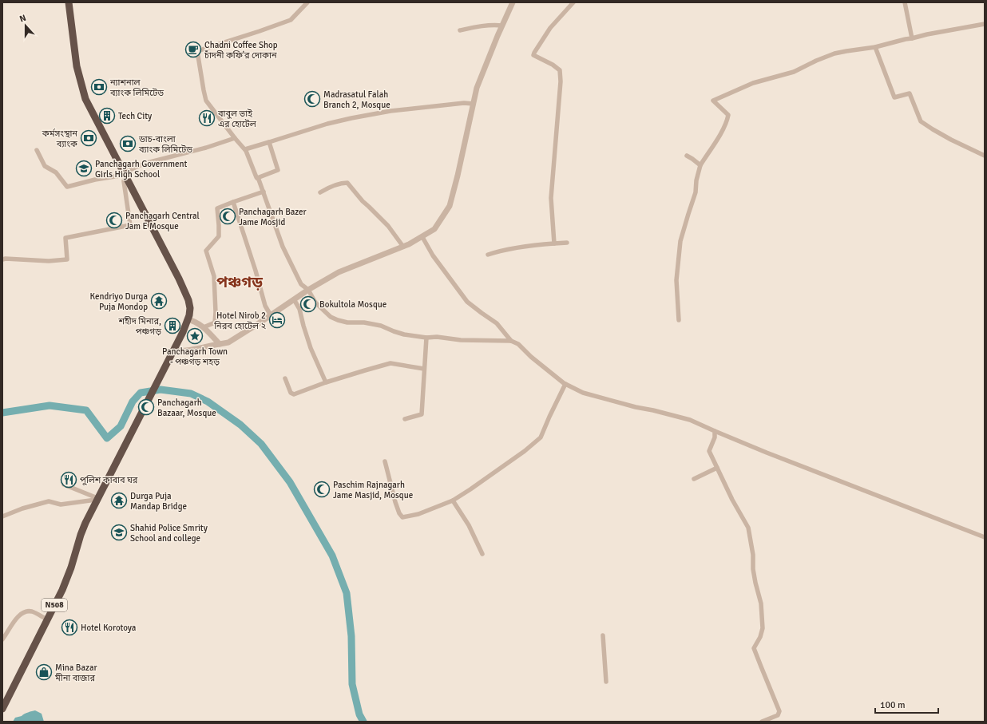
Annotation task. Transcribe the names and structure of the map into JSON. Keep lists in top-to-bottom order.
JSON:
{
  "streets": {
    "highway": ["N508"]
  },
  "districts": ["পঞ্চগড়"],
  "places": {
    "cafe": ["Chadni Coffee Shop চাঁদনী কফি'র দোকান"],
    "bank": ["ন্যাশনাল ব্যাংক লিমিটেড", "কর্মসংস্থান ব্যাংক", "ডাচ-বাংলা ব্যাংক লিমিটেড"],
    "mosque": [
      "Madrasatul Falah Branch 2, Mosque",
      "Panchagarh Bazer Jame Mosjid",
      "Panchagarh Central Jam E Mosque",
      "Bokultola Mosque",
      "Panchagarh Bazaar, Mosque",
      "Paschim Rajnagarh Jame Masjid, Mosque"
    ],
    "building": ["Tech City", "শহীদ মিনার, পঞ্চগড়"],
    "restaurant": ["বাবুল ভাই এর হোটেল", "পুলিশ কাবাব ঘর", "Hotel Korotoya"],
    "school or university": ["Panchagarh Government Girls High School", "Shahid Police Smrity School and college"],
    "temple": ["Kendriyo Durga Puja Mondop", "Durga Puja Mandap Bridge"],
    "hotel": ["Hotel Nirob 2 নিরব হোটেল ২"],
    "place": ["Panchagarh Town - পঞ্চগড় শহড়"],
    "shop": ["Mina Bazar মীনা বাজার"]
  },
  "scale_bar": "100 m",
  "north": "top"
}
